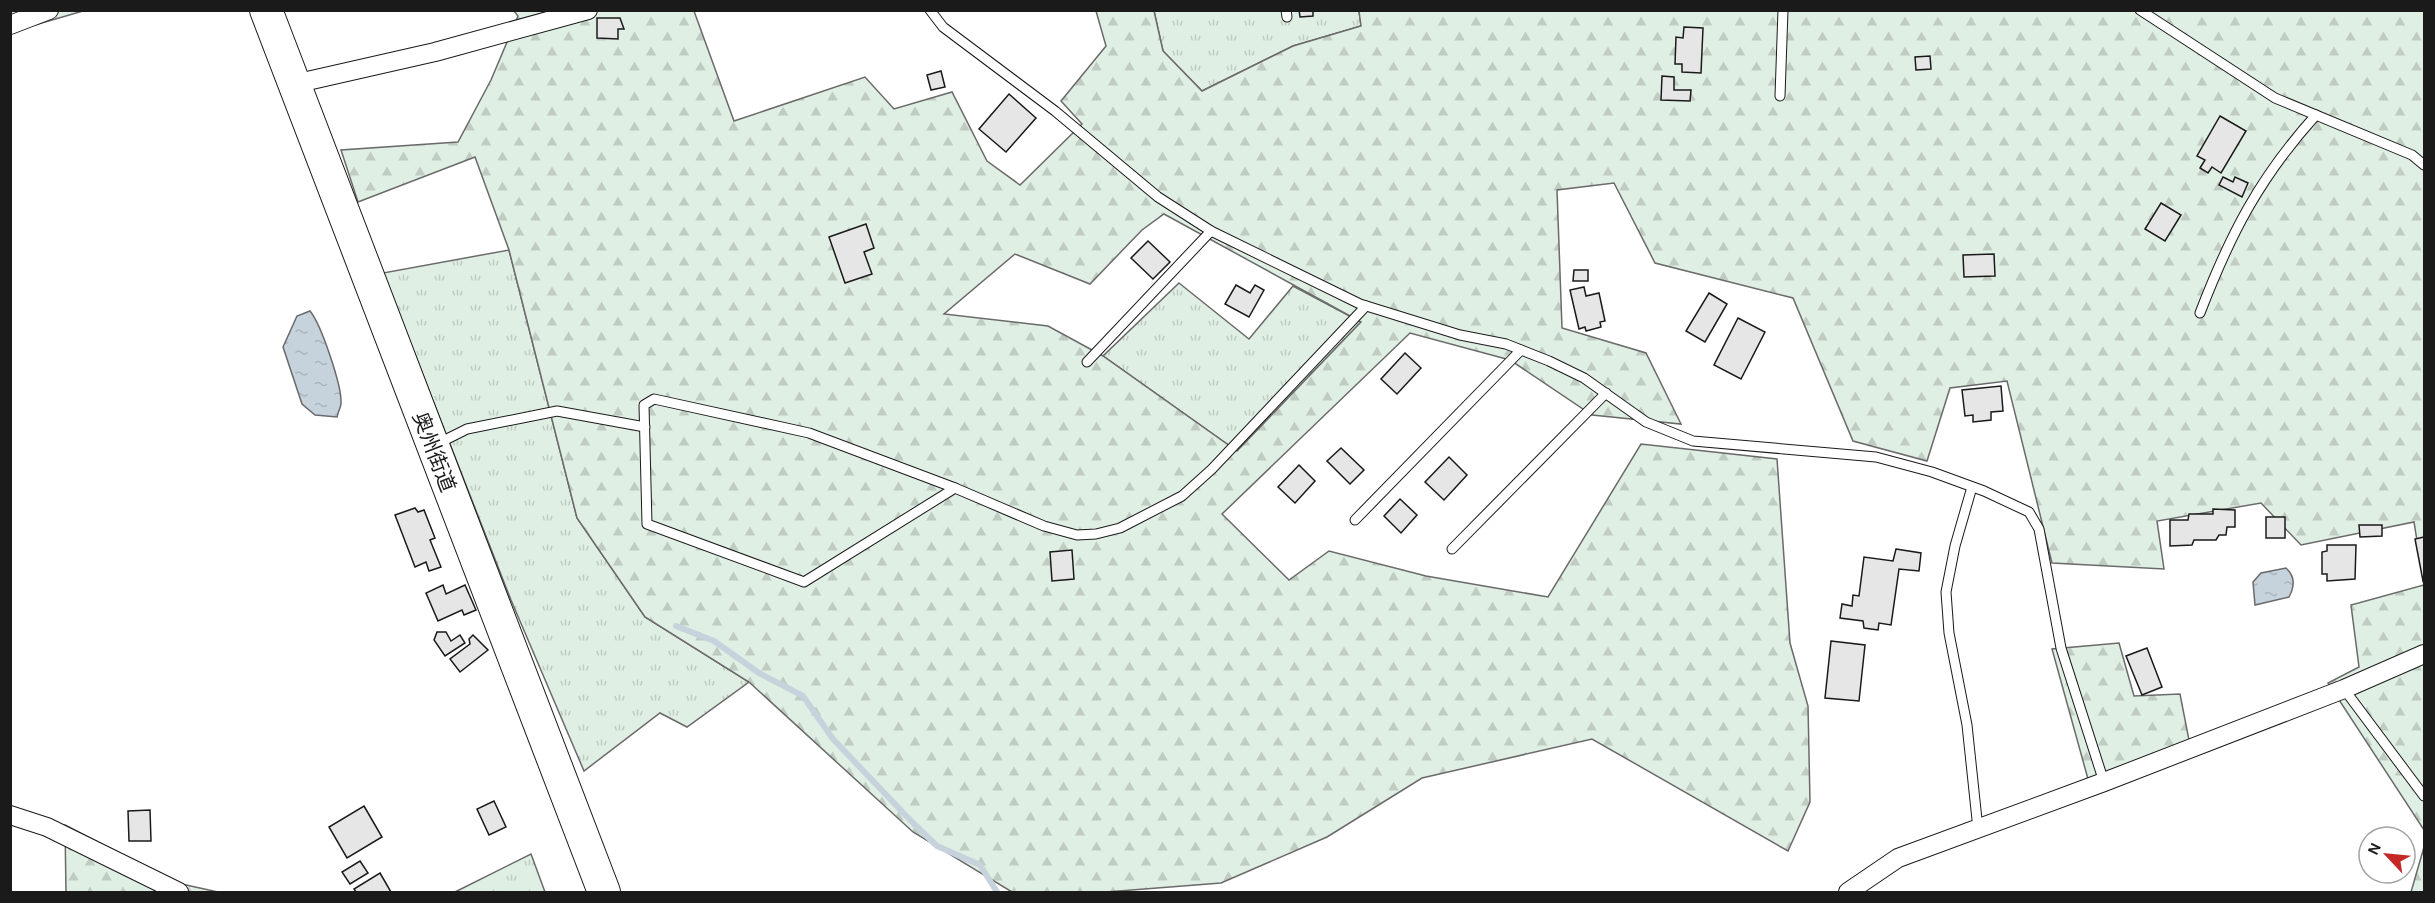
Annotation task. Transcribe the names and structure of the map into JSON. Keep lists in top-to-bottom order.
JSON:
{
  "streets": {
    "highway": ["奥州街道"]
  },
  "north": "top left"
}
